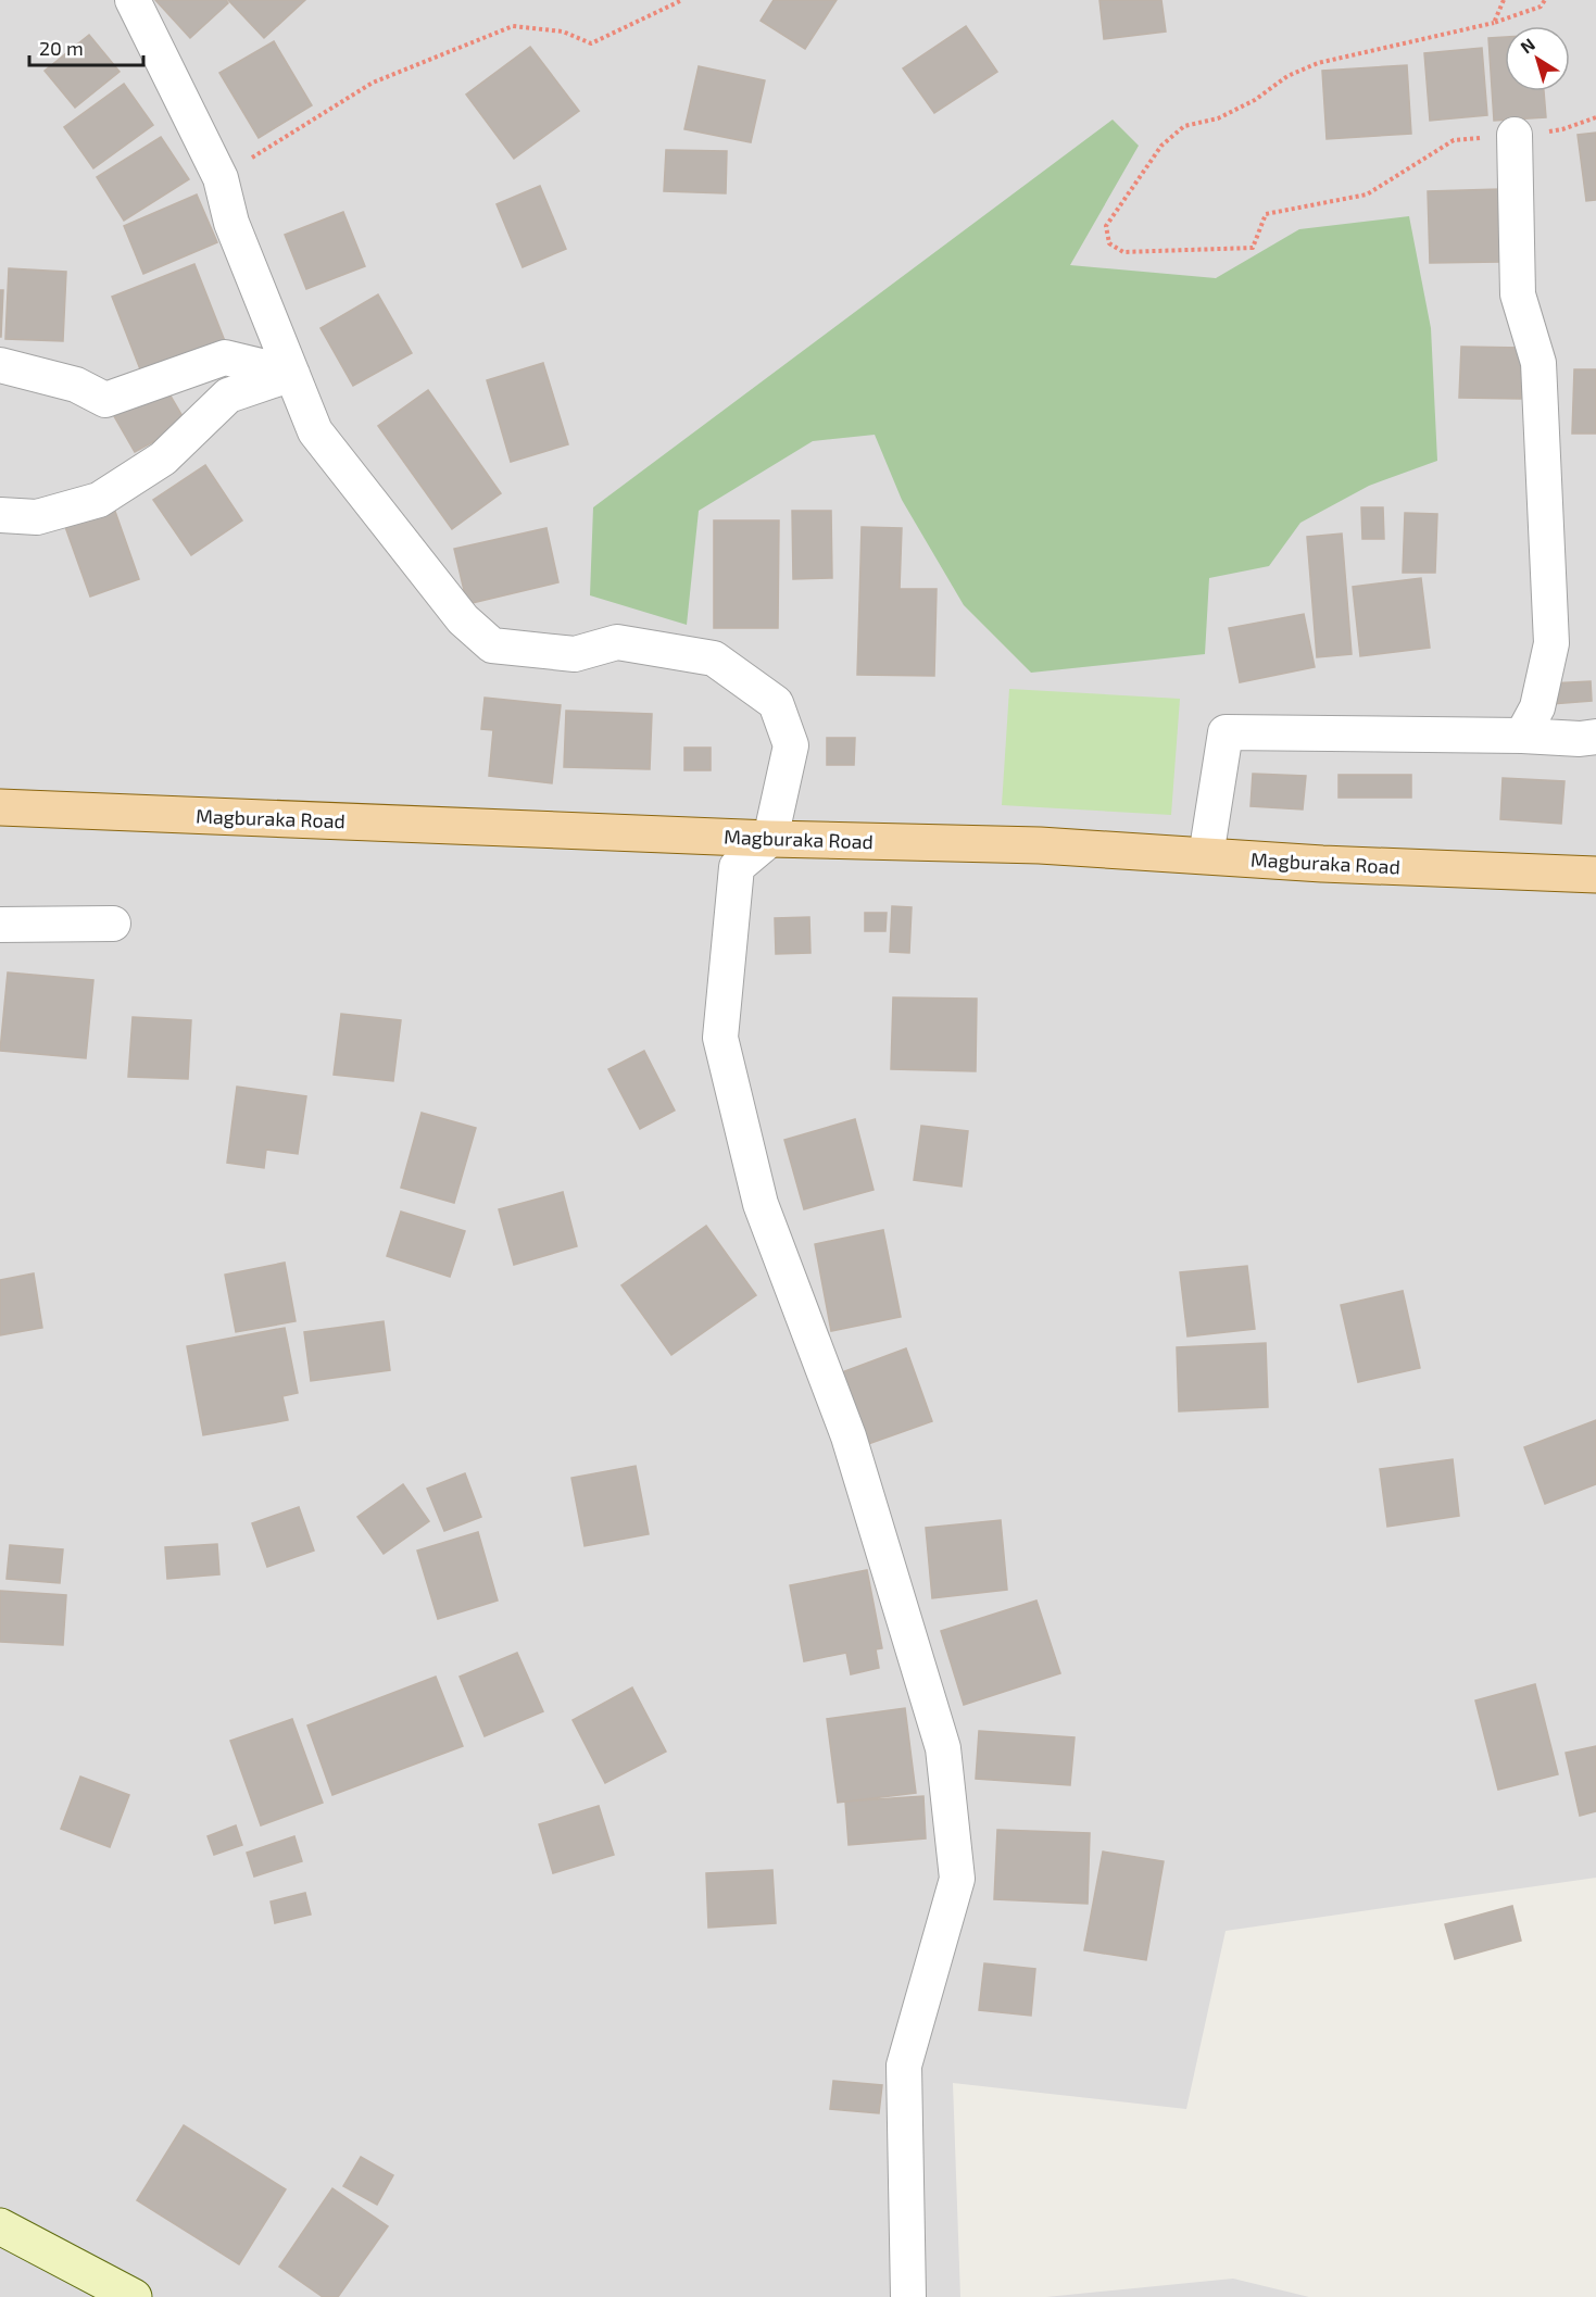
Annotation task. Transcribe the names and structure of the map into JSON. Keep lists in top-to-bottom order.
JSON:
{
  "streets": {
    "main road": ["Magburaka Road"]
  },
  "scale_bar": "20 m",
  "north": "top left"
}
